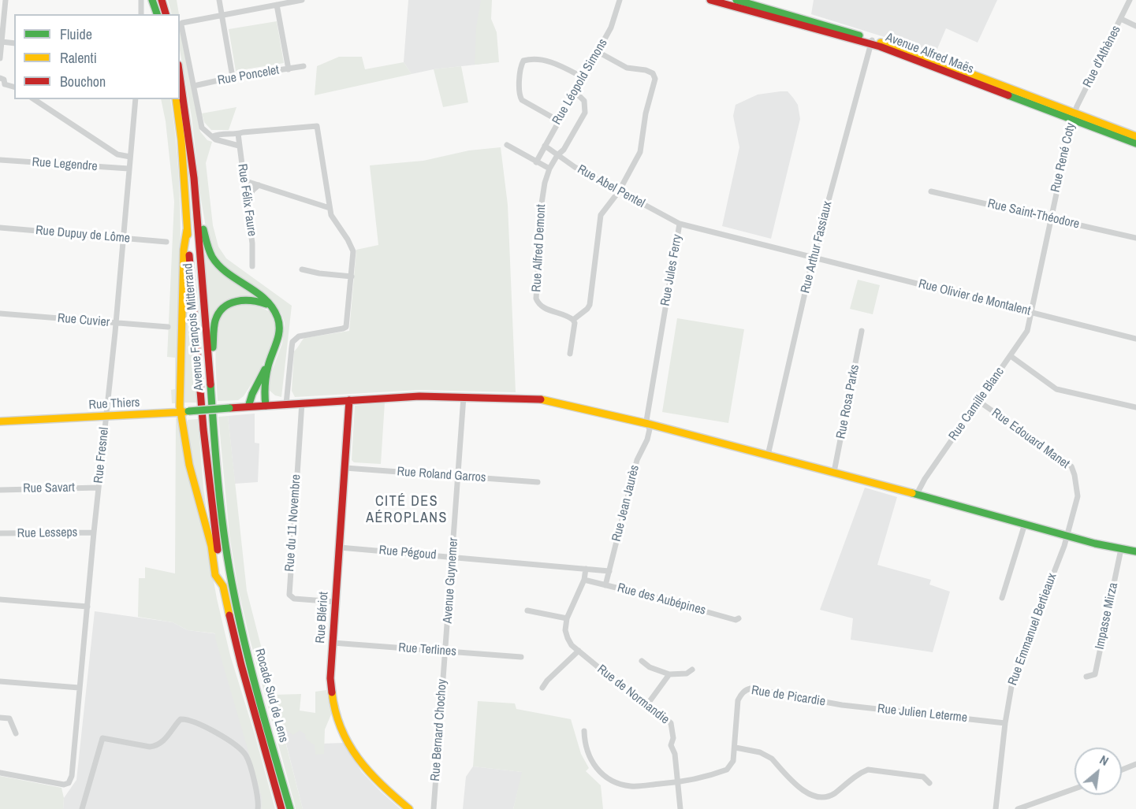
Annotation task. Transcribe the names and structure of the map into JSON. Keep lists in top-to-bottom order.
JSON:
{
  "streets": {
    "main road": [
      "Avenue Alfred Maës",
      "Avenue François Mitterrand",
      "Rue Thiers",
      "Rue Blériot",
      "Rocade Sud de Lens"
    ],
    "street": [
      "Rue d'Athènes",
      "Rue Poncelet",
      "Rue Léopold Simons",
      "Rue René Coty",
      "Rue Legendre",
      "Rue Abel Pentel",
      "Rue Félix Faure",
      "Rue Saint-Théodore",
      "Rue Dupuy de Lôme",
      "Rue Arthur Fassiaux",
      "Rue Alfred Demont",
      "Rue Jules Ferry",
      "Rue Olivier de Montalent",
      "Rue Cuvier",
      "Rue Rosa Parks",
      "Rue Camille Blanc",
      "Rue Edouard Manet",
      "Rue Fresnel",
      "Rue Roland Garros",
      "Rue Savart",
      "Rue Jean Jaurès",
      "Rue du 11 Novembre",
      "Rue Lesseps",
      "Rue Pégoud",
      "Avenue Guynemer",
      "Rue des Aubépines",
      "Impasse Mirza",
      "Rue Emmanuel Bertieaux",
      "Rue Terlines",
      "Rue de Normandie",
      "Rue de Picardie",
      "Rue Julien Leterme",
      "Rue Bernard Chochoy"
    ]
  },
  "crossings": [
    ["Avenue Alfred Maës", "Rue d'Athènes"],
    ["Avenue Alfred Maës", "Rue René Coty"],
    ["Avenue Alfred Maës", "Rue Arthur Fassiaux"],
    ["Rue d'Athènes", "Rue René Coty"],
    ["Rue Léopold Simons", "Rue Abel Pentel"],
    ["Rue Léopold Simons", "Rue Alfred Demont"],
    ["Rue René Coty", "Rue Saint-Théodore"],
    ["Rue René Coty", "Rue Olivier de Montalent"],
    ["Rue René Coty", "Rue Camille Blanc"],
    ["Rue Legendre", "Rue Fresnel"],
    ["Rue Abel Pentel", "Rue Alfred Demont"],
    ["Rue Abel Pentel", "Rue Jules Ferry"],
    ["Rue Dupuy de Lôme", "Rue Fresnel"],
    ["Rue Arthur Fassiaux", "Rue Jules Ferry"],
    ["Rue Arthur Fassiaux", "Rue Olivier de Montalent"],
    ["Rue Arthur Fassiaux", "Rue Thiers"],
    ["Rue Jules Ferry", "Rue Olivier de Montalent"],
    ["Rue Jules Ferry", "Rue Thiers"],
    ["Rue Jules Ferry", "Rue Jean Jaurès"],
    ["Rue Olivier de Montalent", "Rue Camille Blanc"],
    ["Rue Cuvier", "Rue Fresnel"],
    ["Avenue François Mitterrand", "Rocade Sud de Lens"],
    ["Rue Rosa Parks", "Rue Thiers"],
    ["Rue Thiers", "Rue Camille Blanc"],
    ["Rue Thiers", "Rue Edouard Manet"],
    ["Rue Thiers", "Rue Fresnel"],
    ["Rue Thiers", "Rue Jean Jaurès"],
    ["Rue Thiers", "Rue du 11 Novembre"],
    ["Rue Thiers", "Avenue Guynemer"],
    ["Rue Thiers", "Impasse Mirza"],
    ["Rue Thiers", "Rue Blériot"],
    ["Rue Thiers", "Rue Emmanuel Bertieaux"],
    ["Rue Camille Blanc", "Rue Edouard Manet"],
    ["Rue Edouard Manet", "Rue Emmanuel Bertieaux"],
    ["Rue Fresnel", "Rue Savart"],
    ["Rue Fresnel", "Rue Lesseps"],
    ["Rue Roland Garros", "Avenue Guynemer"],
    ["Rue Roland Garros", "Rue Blériot"],
    ["Rue Jean Jaurès", "Rue Pégoud"],
    ["Rue Jean Jaurès", "Rue des Aubépines"],
    ["Rue du 11 Novembre", "Rue Blériot"],
    ["Rue Pégoud", "Avenue Guynemer"],
    ["Rue Pégoud", "Rue Blériot"],
    ["Avenue Guynemer", "Rue Terlines"],
    ["Avenue Guynemer", "Rue Bernard Chochoy"],
    ["Rue Blériot", "Rue Terlines"],
    ["Rue Emmanuel Bertieaux", "Rue Julien Leterme"],
    ["Rue Terlines", "Rue Bernard Chochoy"],
    ["Rue de Normandie", "Rue de Picardie"],
    ["Rue de Picardie", "Rue Julien Leterme"]
  ],
  "districts": ["CITÉ DES AÉROPLANS"],
  "legend": ["Fluide", "Ralenti", "Bouchon"],
  "north": "top right"
}
